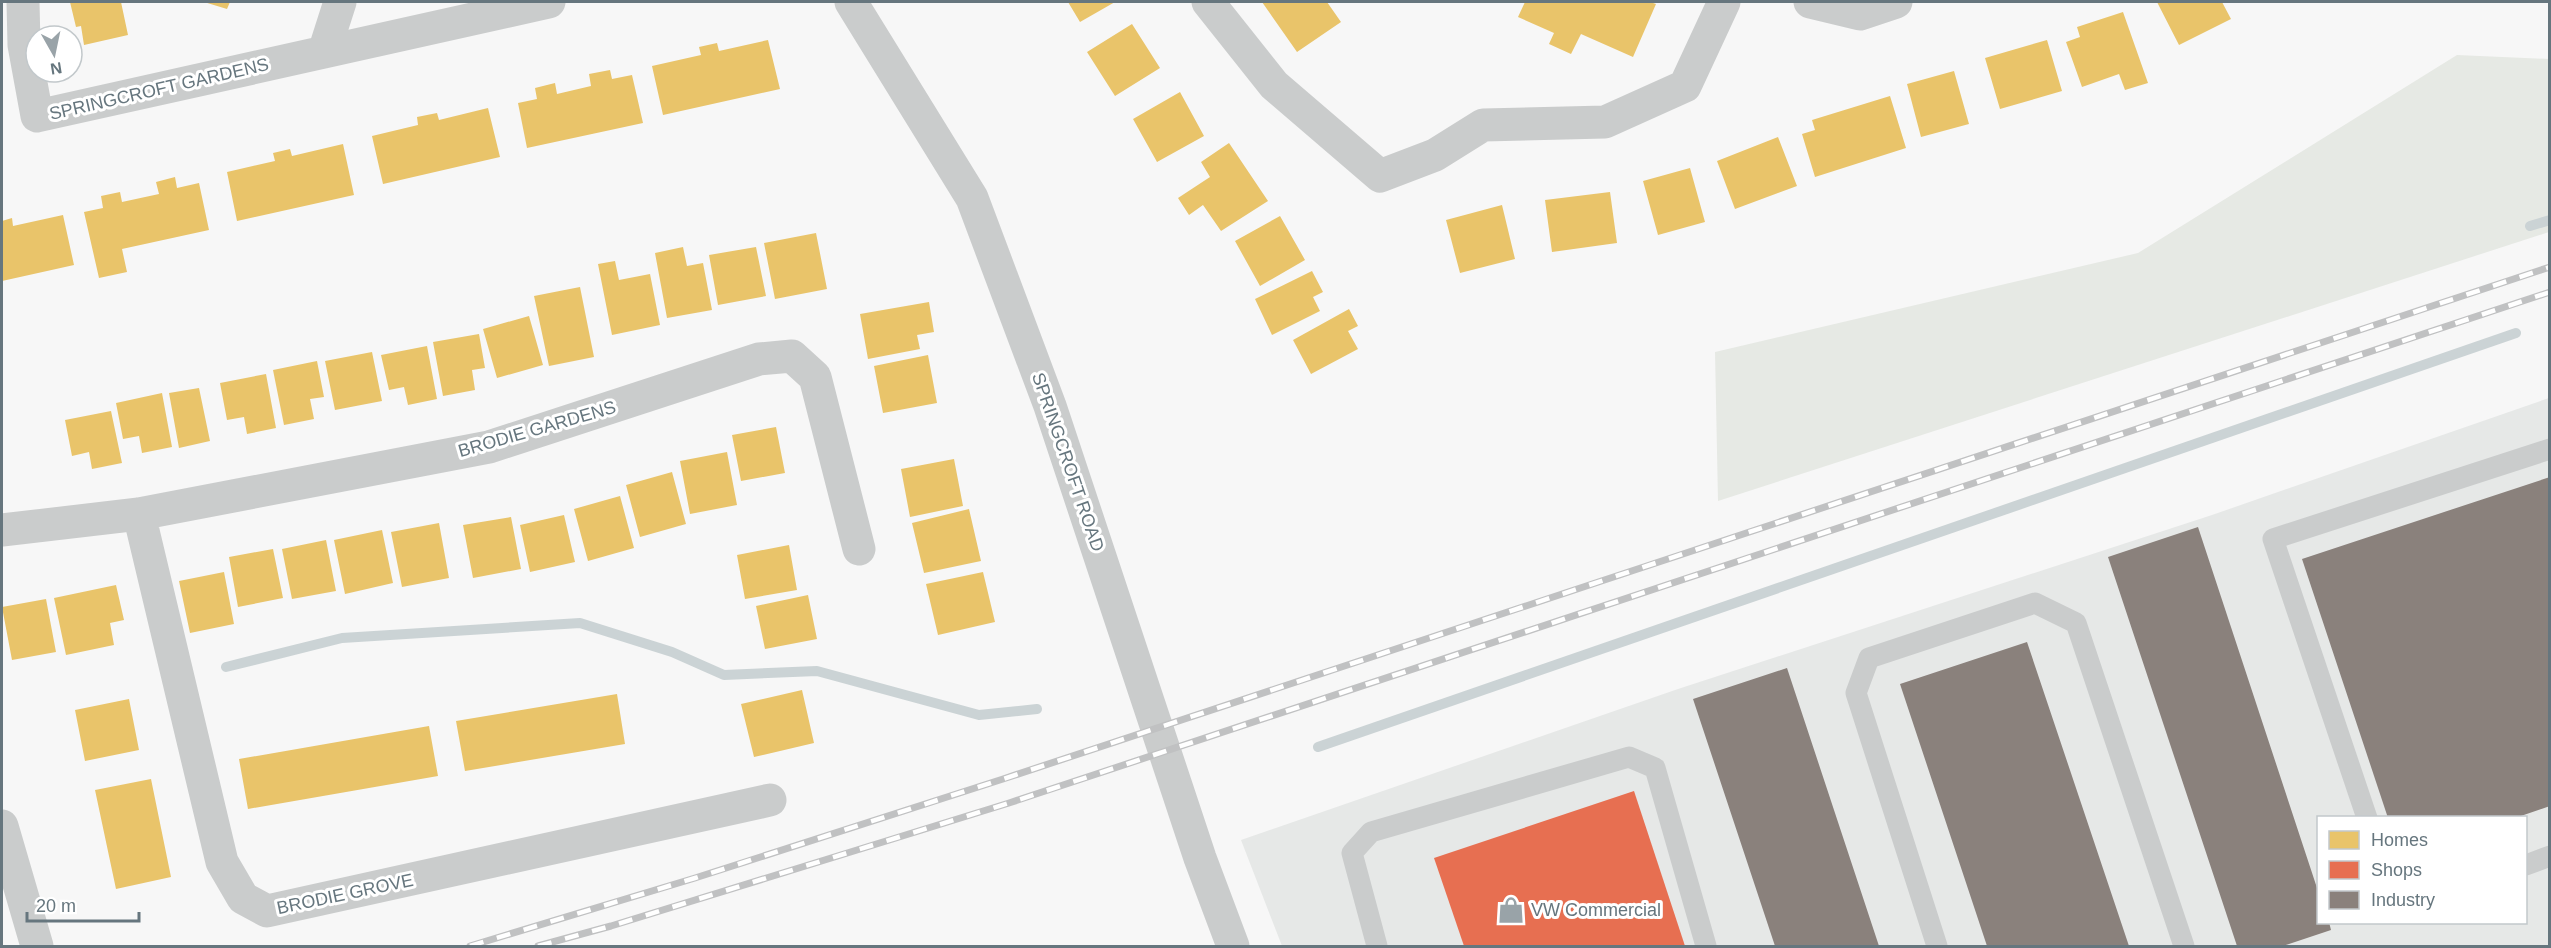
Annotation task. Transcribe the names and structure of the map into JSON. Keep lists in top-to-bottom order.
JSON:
{
  "streets": {
    "street": [
      "SPRINGCROFT GARDENS",
      "BRODIE GARDENS",
      "SPRINGCROFT ROAD",
      "BRODIE GROVE"
    ]
  },
  "crossings": [
    ["BRODIE GARDENS", "BRODIE GROVE"]
  ],
  "places": {
    "shop": ["VW Commercial"]
  },
  "legend": ["Homes", "Shops", "Industry"],
  "scale_bar": "20 m",
  "north": "bottom"
}
